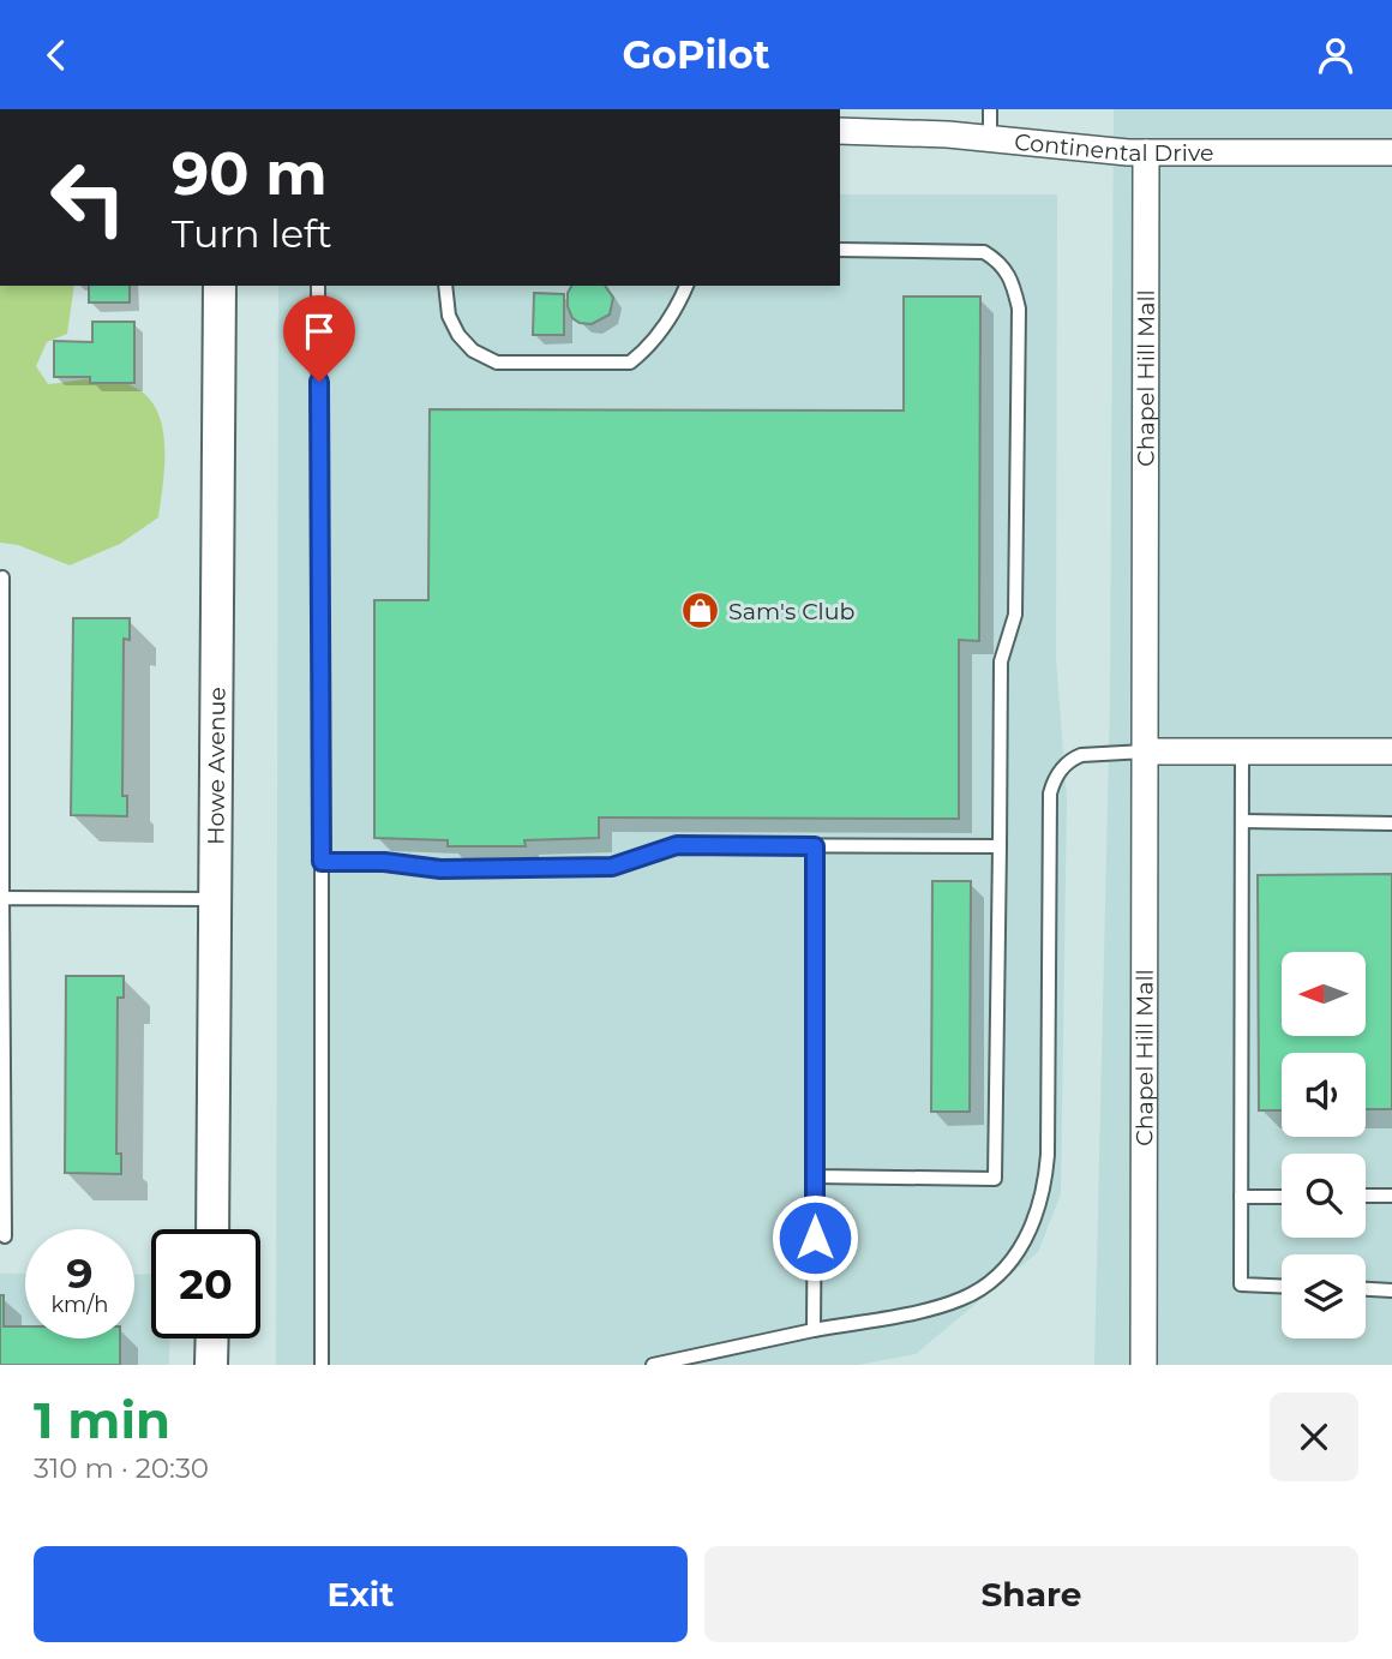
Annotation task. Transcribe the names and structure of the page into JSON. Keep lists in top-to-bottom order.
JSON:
{
  "streets": {
    "street": ["Continental Drive", "Chapel Hill Mall", "Howe Avenue"]
  },
  "crossings": [
    ["Continental Drive", "Chapel Hill Mall"]
  ],
  "places": {
    "shop": ["Sam's Club"]
  },
  "north": "left",
  "page": {
    "header": "GoPilot",
    "turn": ["90 m", "Turn left"],
    "speed": "9 km/h",
    "limit": "20",
    "heading": ["1 min", "310 m · 20:30"],
    "buttons": ["Exit", "Share"]
  }
}
